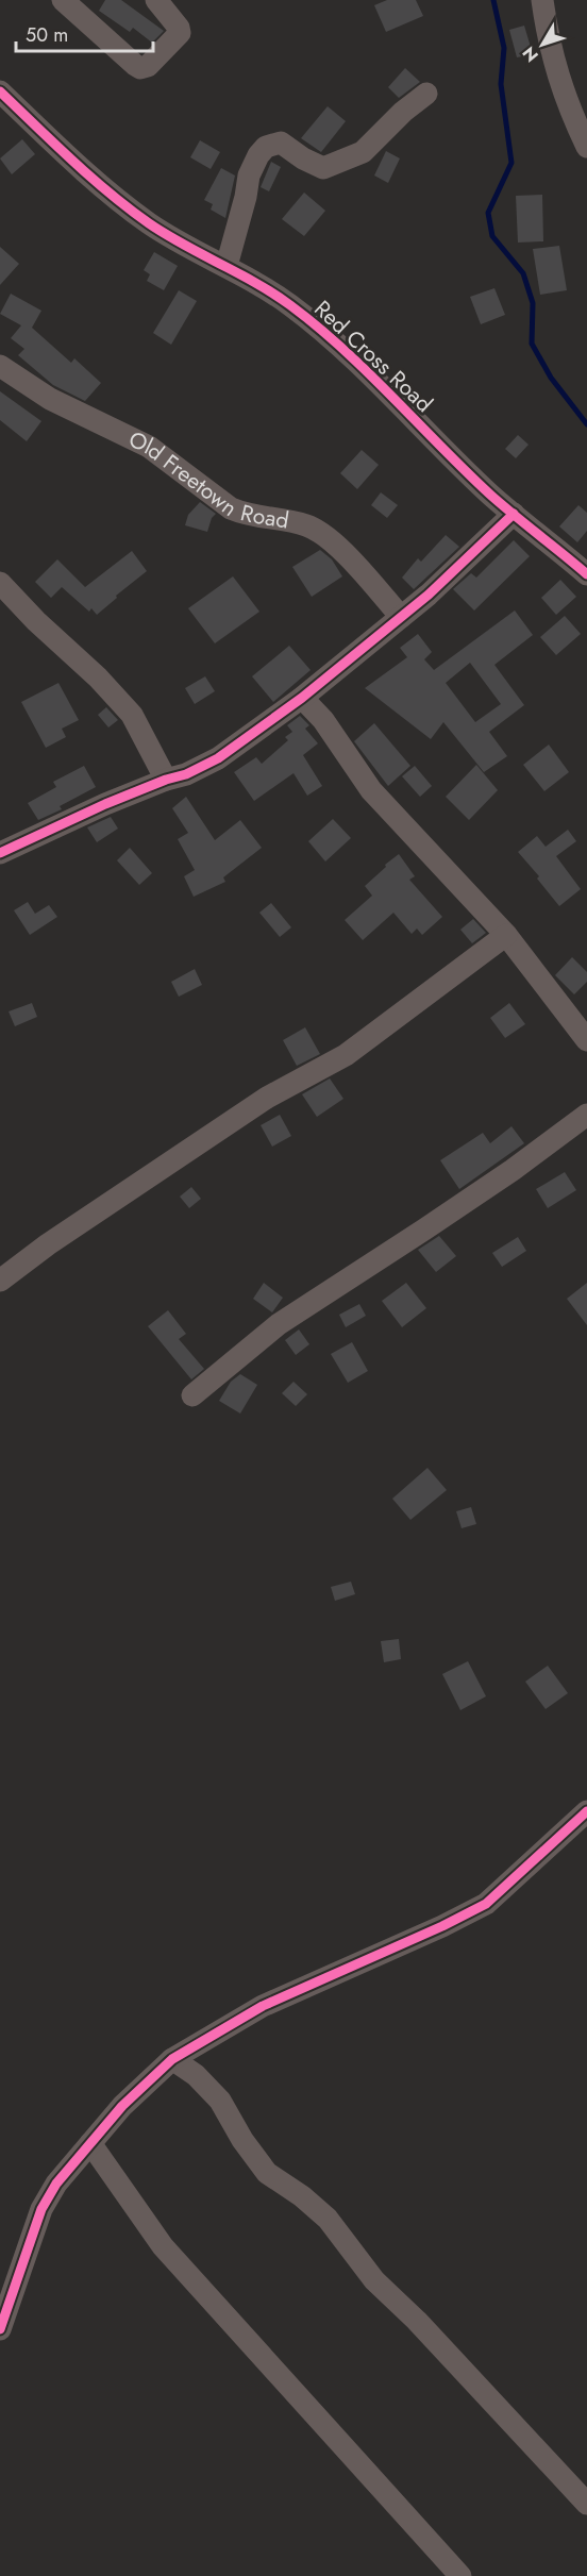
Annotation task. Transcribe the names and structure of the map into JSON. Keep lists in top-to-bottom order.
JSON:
{
  "streets": {
    "street": ["Red Cross Road", "Old Freetown Road"]
  },
  "scale_bar": "50 m",
  "north": "bottom left"
}
